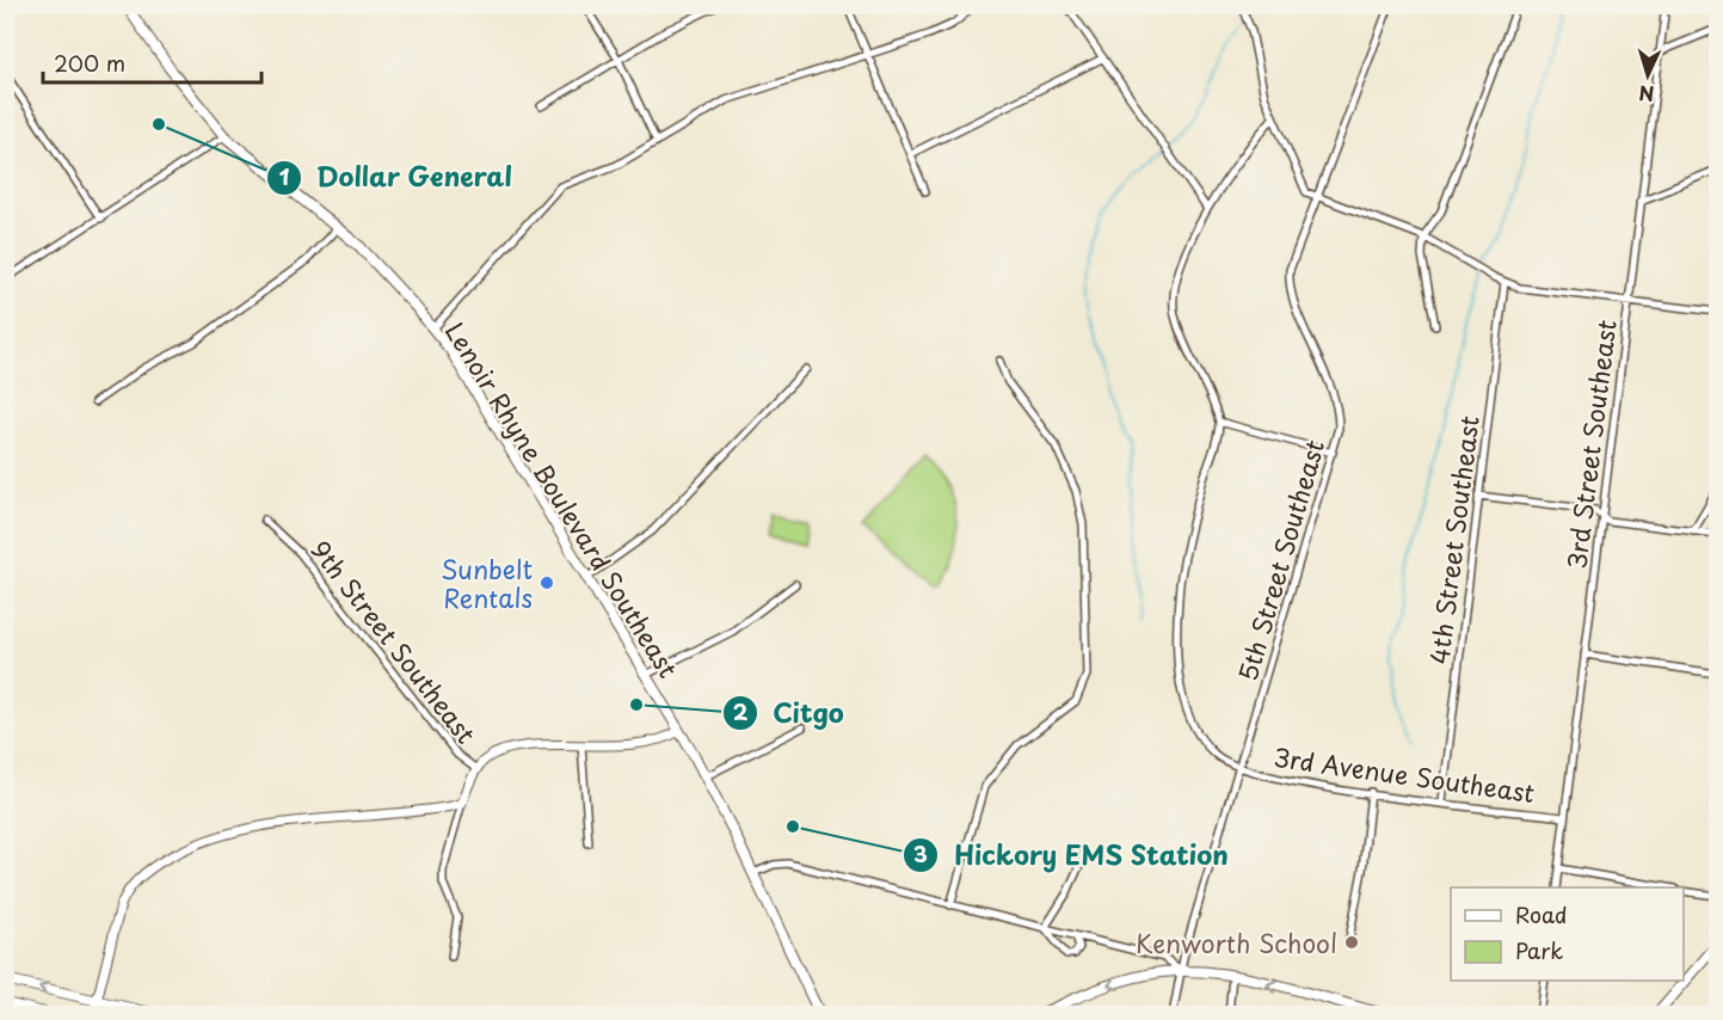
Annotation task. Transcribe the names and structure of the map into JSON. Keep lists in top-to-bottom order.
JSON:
{
  "streets": {
    "main road": ["Lenoir Rhyne Boulevard Southeast"],
    "street": [
      "3rd Street Southeast",
      "4th Street Southeast",
      "5th Street Southeast",
      "9th Street Southeast",
      "3rd Avenue Southeast"
    ]
  },
  "crossings": [
    ["3rd Street Southeast", "3rd Avenue Southeast"],
    ["4th Street Southeast", "3rd Avenue Southeast"],
    ["5th Street Southeast", "3rd Avenue Southeast"]
  ],
  "places": [
    "Dollar General",
    "Sunbelt Rentals",
    "Citgo",
    "Hickory EMS Station",
    "Kenworth School"
  ],
  "legend": ["Road", "Park"],
  "scale_bar": "200 m",
  "north": "bottom"
}
